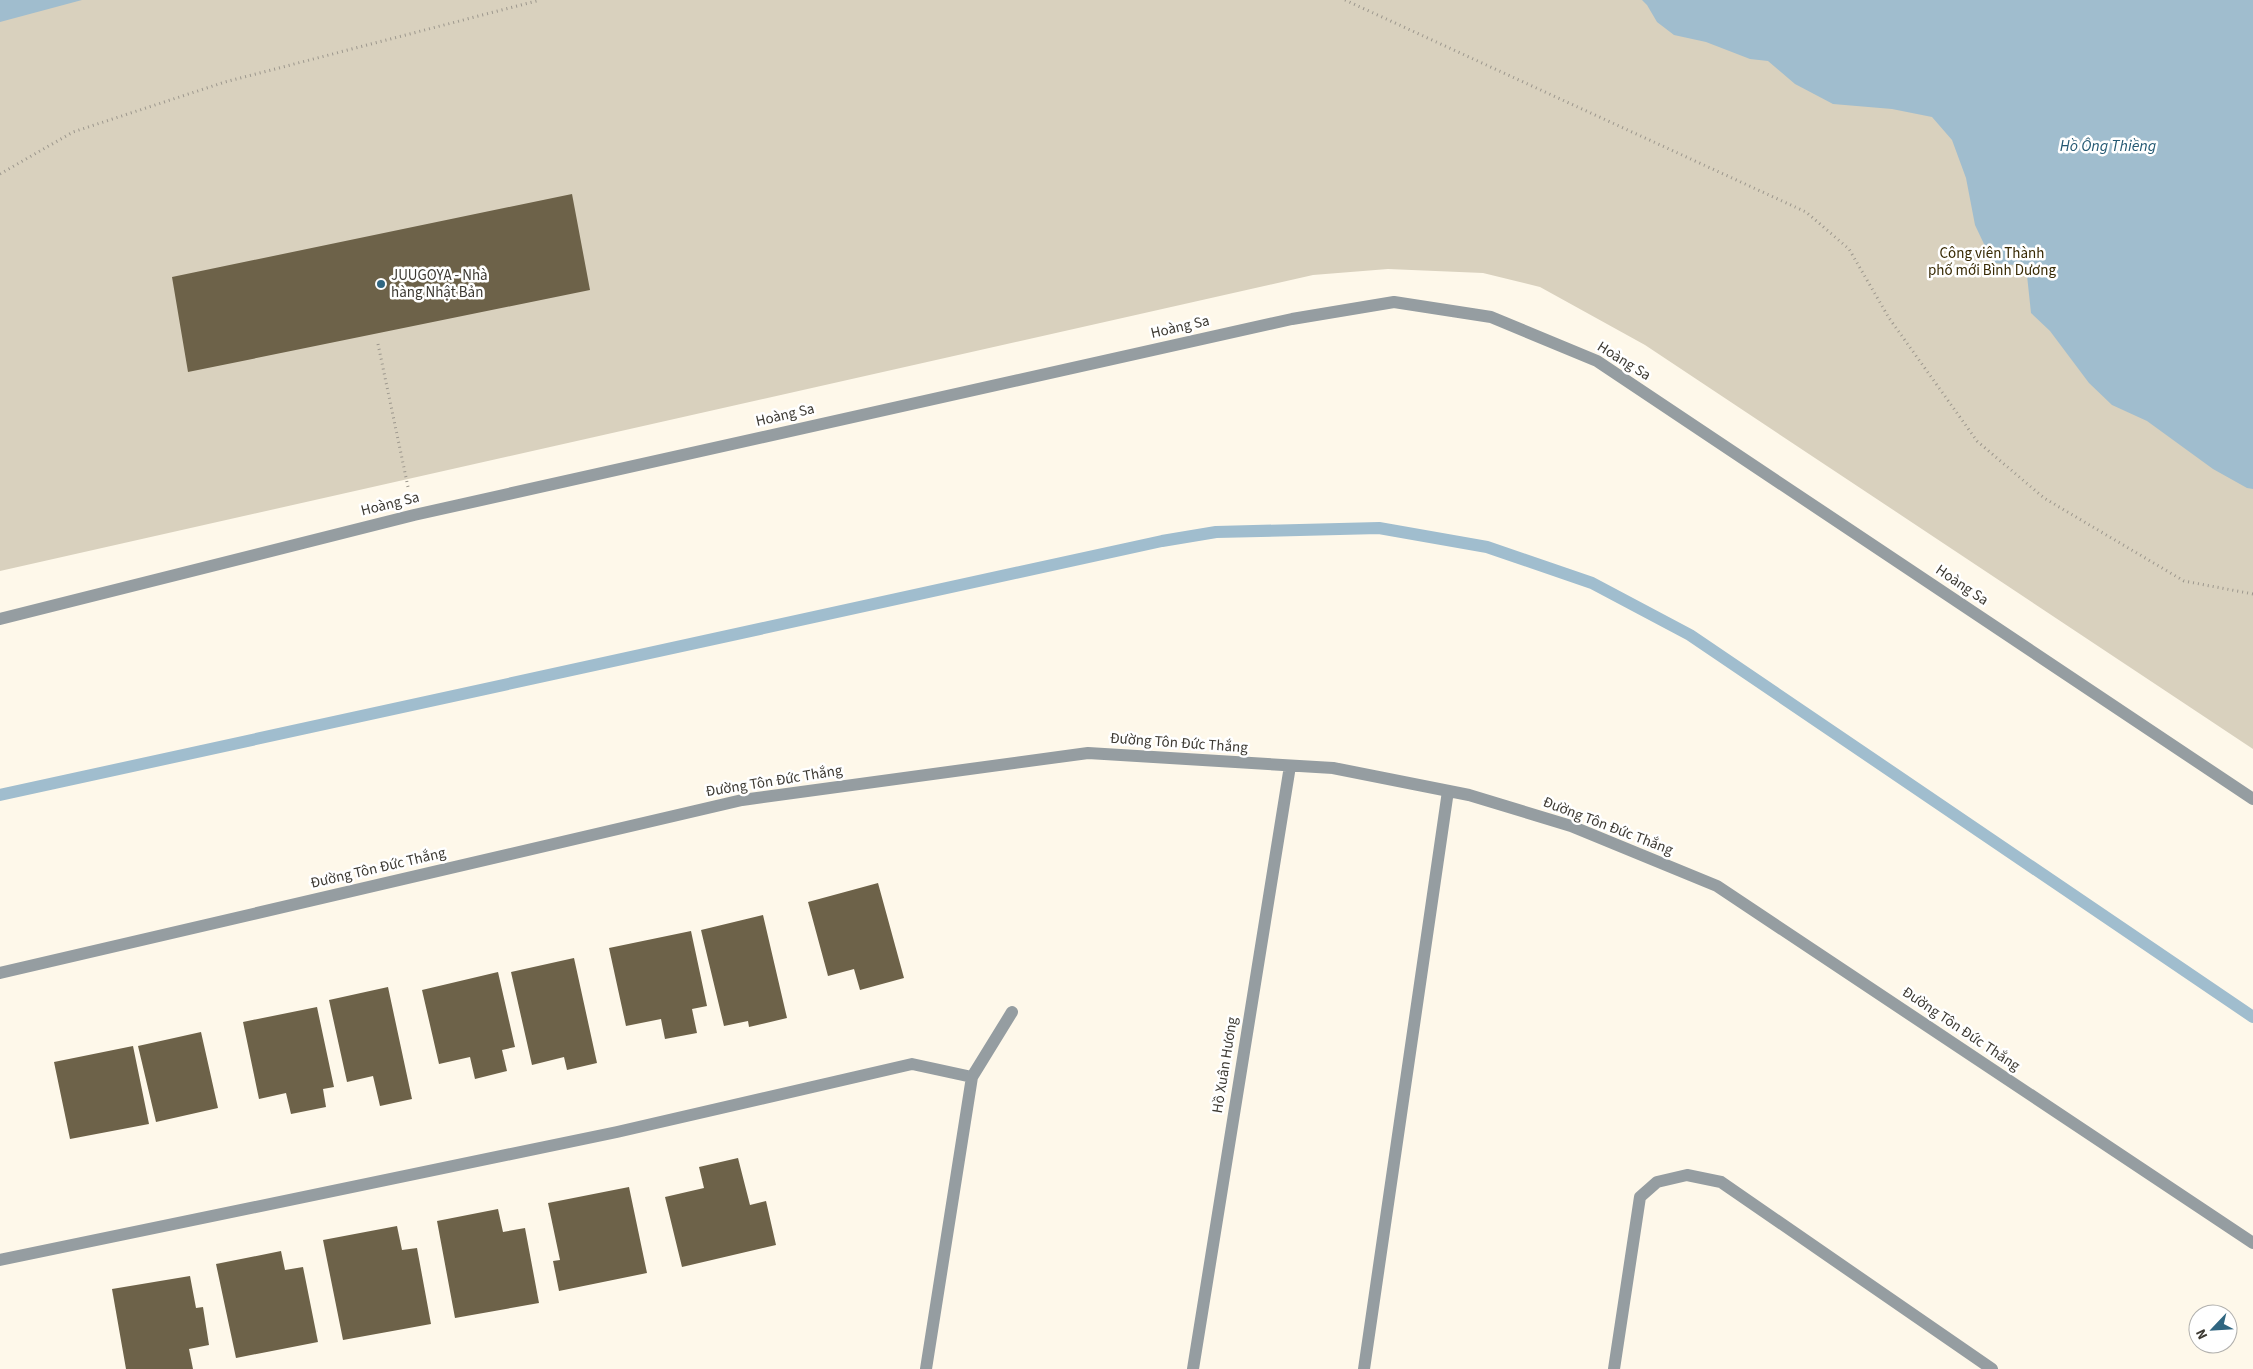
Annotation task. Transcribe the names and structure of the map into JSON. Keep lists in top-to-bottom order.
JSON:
{
  "streets": {
    "street": ["Hoàng Sa", "Đường Tôn Đức Thắng", "Hồ Xuân Hương"]
  },
  "crossings": [
    ["Đường Tôn Đức Thắng", "Hồ Xuân Hương"]
  ],
  "water": ["Hồ Ông Thiềng"],
  "parks": ["Công viên Thành phố mới Bình Dương"],
  "places": ["JUUGOYA - Nhà hàng Nhật Bản"],
  "north": "bottom left"
}
